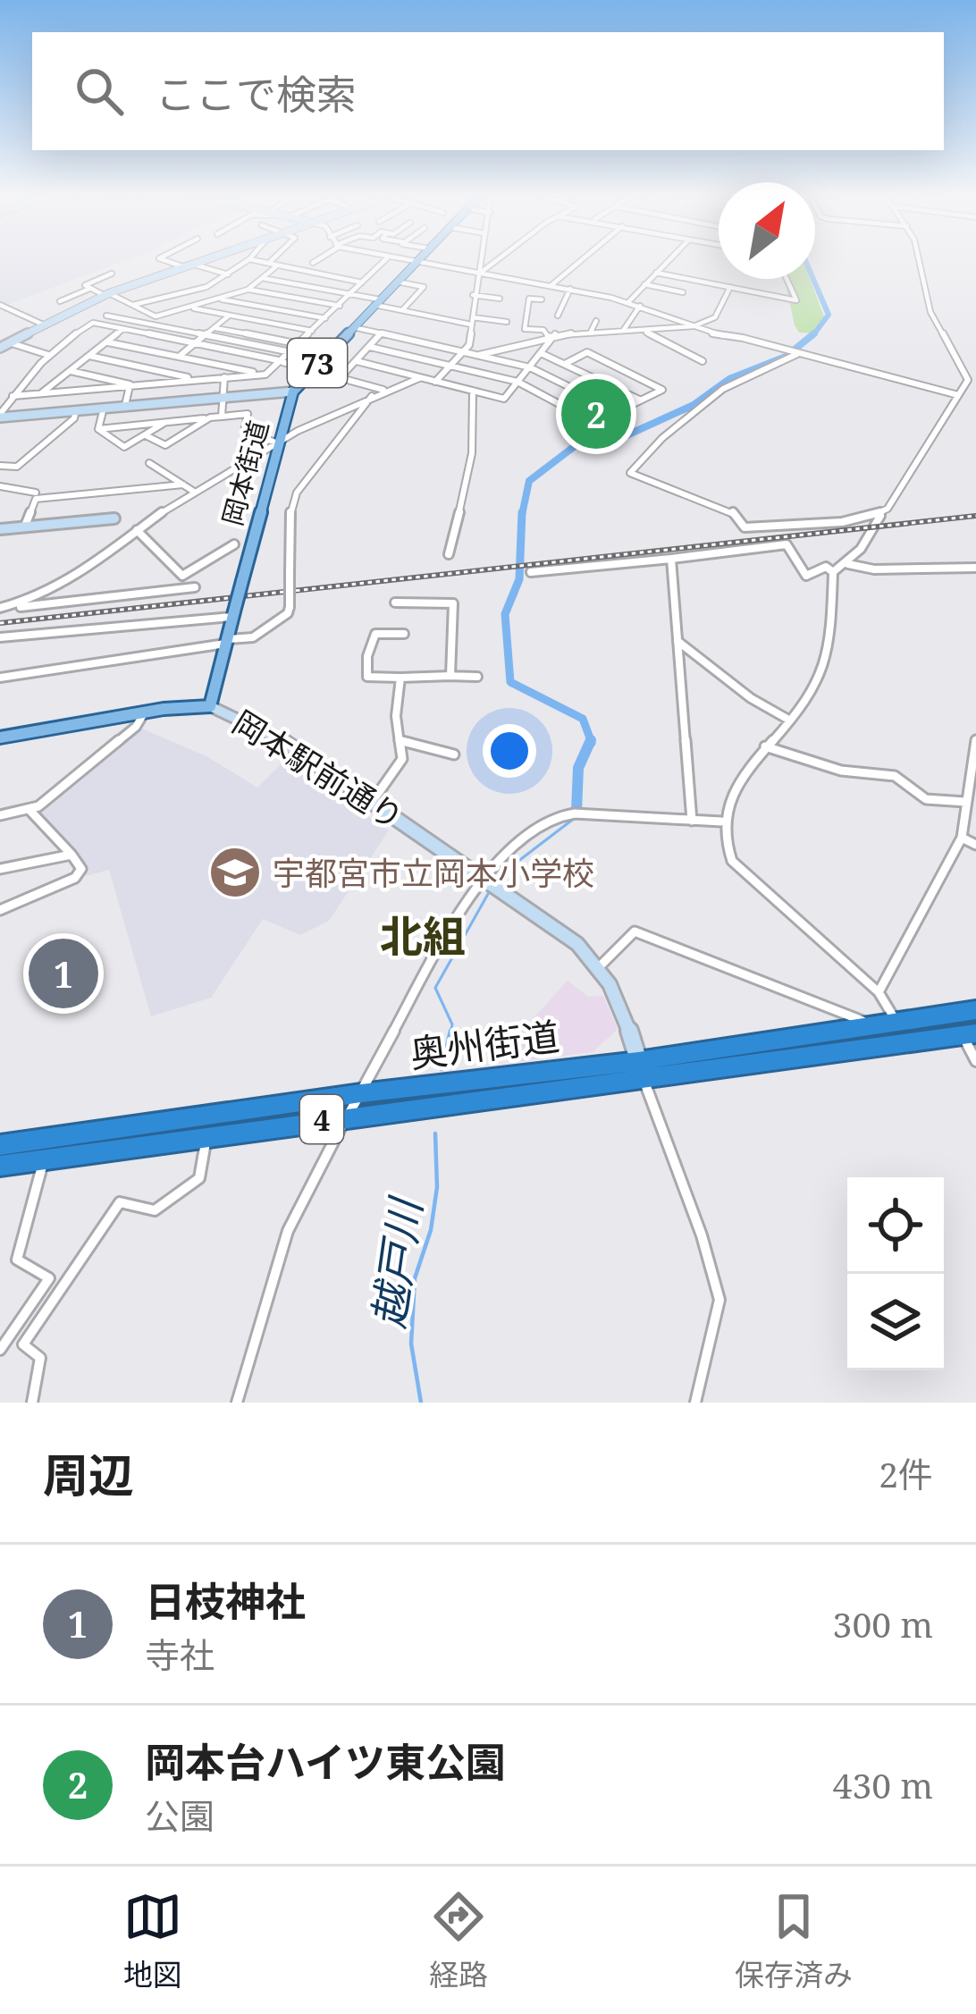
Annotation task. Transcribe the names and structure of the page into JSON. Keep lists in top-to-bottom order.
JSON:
{
  "streets": {
    "highway": ["奥州街道", "4"],
    "main road": ["73", "岡本街道", "岡本駅前通り"]
  },
  "crossings": [
    ["73", "岡本街道"],
    ["73", "岡本駅前通り"],
    ["岡本駅前通り", "奥州街道"]
  ],
  "districts": ["北組"],
  "water": ["越戸川"],
  "places": {
    "school or university": ["宇都宮市立岡本小学校"]
  },
  "north": "top right",
  "page": {
    "search": "ここで検索",
    "pins": ["2", "1"],
    "heading": ["周辺", "2件"],
    "list": [
      {
        "mark": "1",
        "name": "日枝神社",
        "note": "寺社",
        "value": "300 m"
      },
      {
        "mark": "2",
        "name": "岡本台ハイツ東公園",
        "note": "公園",
        "value": "430 m"
      }
    ],
    "nav": ["地図", "経路", "保存済み"]
  }
}
